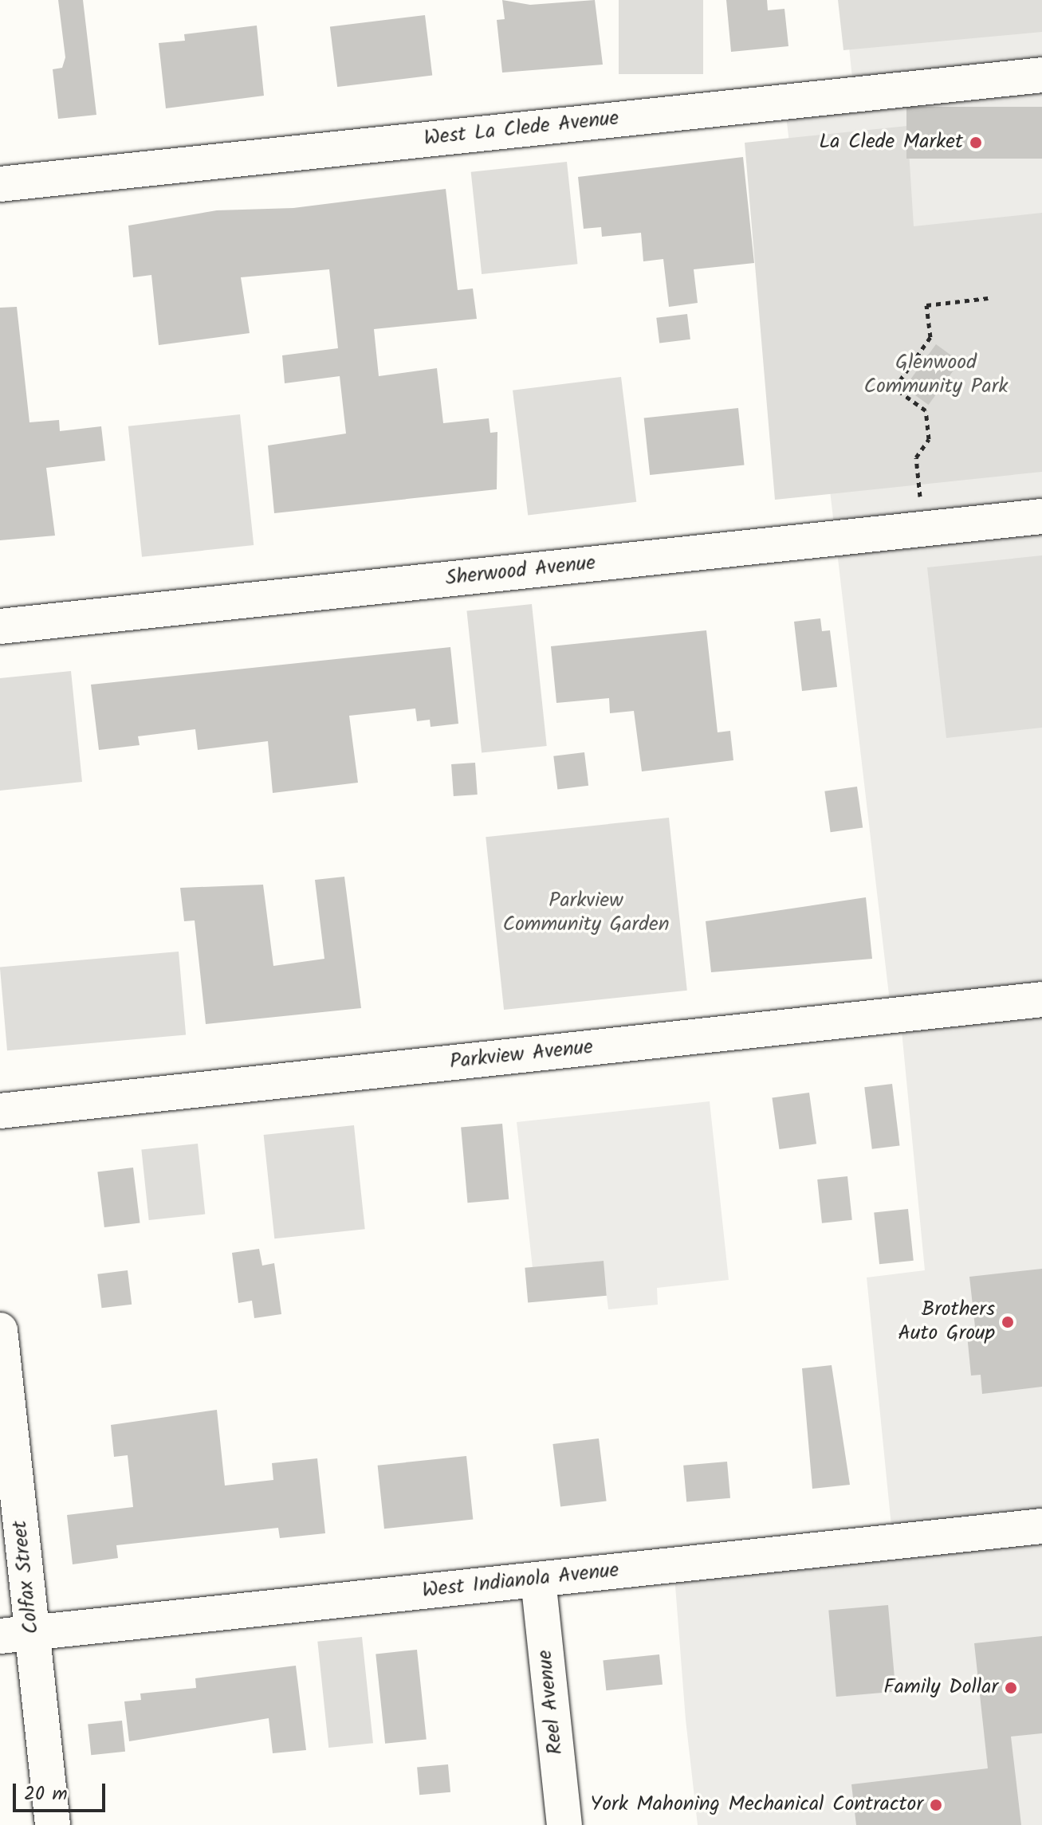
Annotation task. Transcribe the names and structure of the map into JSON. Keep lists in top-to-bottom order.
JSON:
{
  "streets": {
    "street": [
      "West La Clede Avenue",
      "Sherwood Avenue",
      "Parkview Avenue",
      "Colfax Street",
      "West Indianola Avenue",
      "Reel Avenue"
    ]
  },
  "crossings": [
    ["Colfax Street", "West Indianola Avenue"],
    ["West Indianola Avenue", "Reel Avenue"]
  ],
  "parks": ["Glenwood Community Park", "Parkview Community Garden"],
  "places": [
    "La Clede Market",
    "Brothers Auto Group",
    "Family Dollar",
    "York Mahoning Mechanical Contractor"
  ],
  "scale_bar": "20 m"
}
